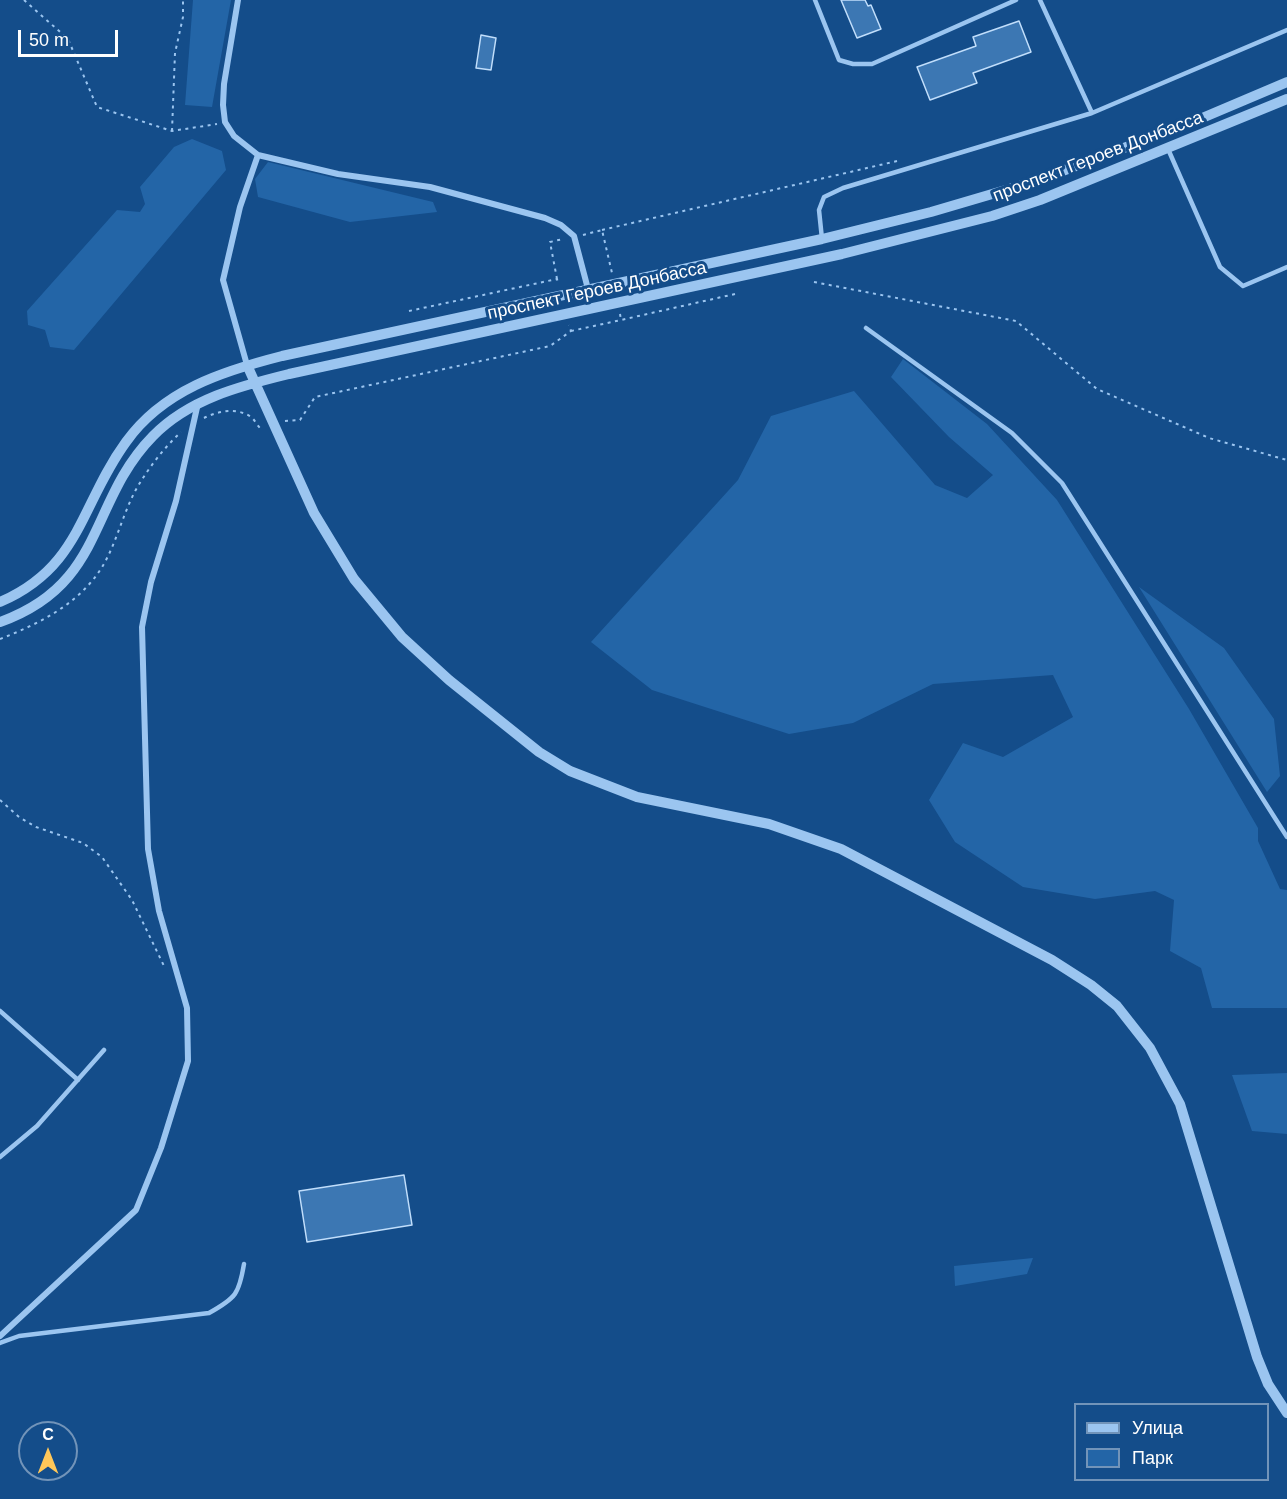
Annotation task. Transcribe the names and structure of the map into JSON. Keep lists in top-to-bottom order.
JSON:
{
  "streets": {
    "street": ["проспект Героев Донбасса"]
  },
  "legend": ["Улица", "Парк"],
  "scale_bar": "50 m",
  "north": "top"
}
